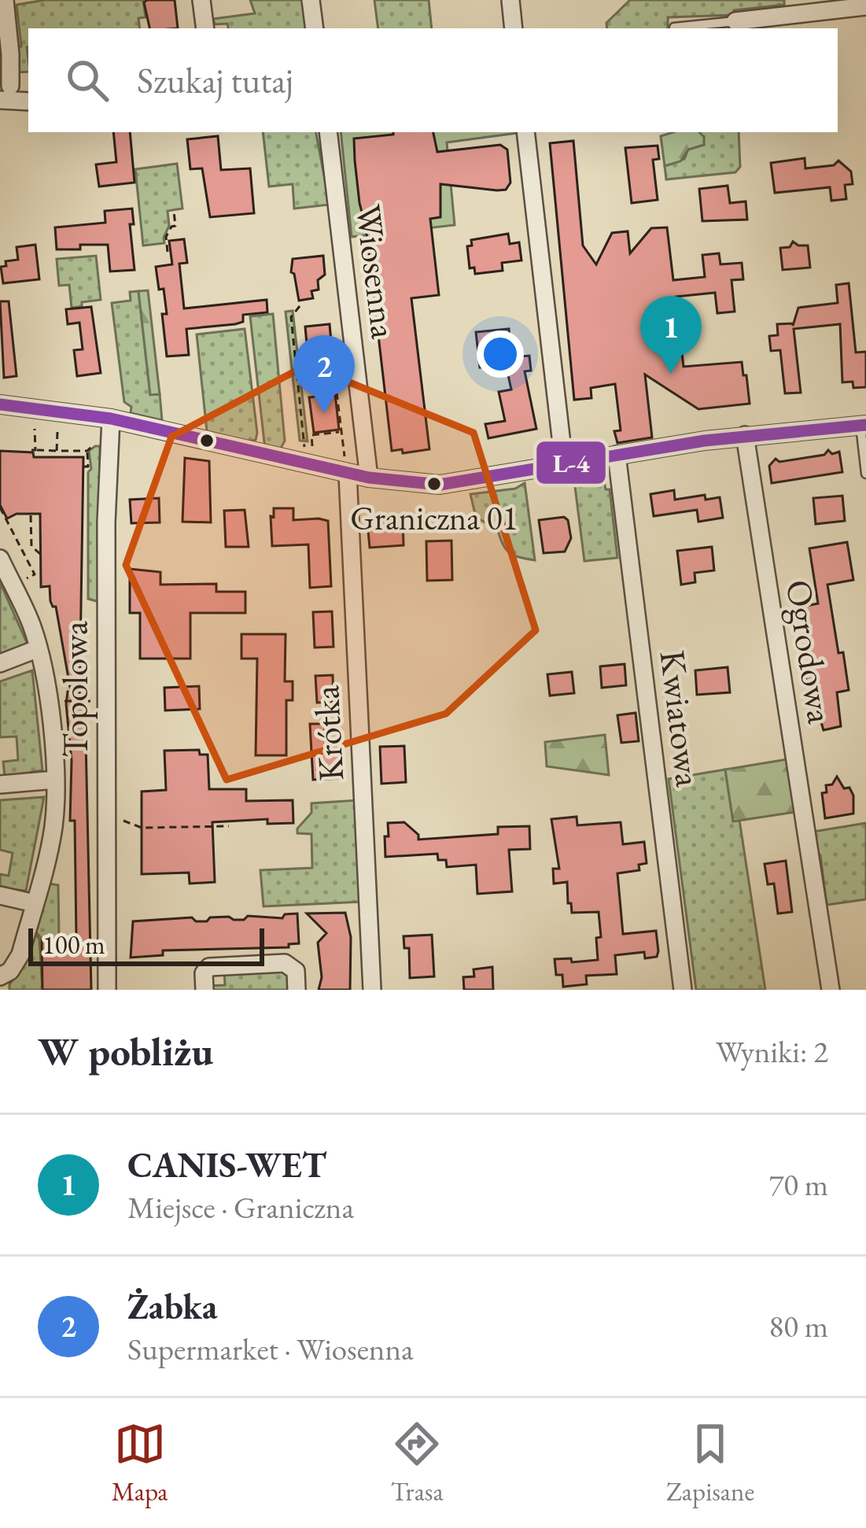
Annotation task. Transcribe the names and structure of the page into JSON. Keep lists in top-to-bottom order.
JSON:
{
  "streets": {
    "street": [
      "Wiosenna",
      "Ogrodowa",
      "Topolowa",
      "Kwiatowa",
      "Krótka"
    ]
  },
  "places": ["Graniczna 01"],
  "lines": ["transit line L-4"],
  "scale_bar": "100 m",
  "page": {
    "search": "Szukaj tutaj",
    "pins": ["1", "2"],
    "scale": "100 m",
    "heading": ["W pobliżu", "Wyniki: 2"],
    "list": [
      {
        "mark": "1",
        "name": "CANIS-WET",
        "note": "Miejsce · Graniczna",
        "value": "70 m"
      },
      {
        "mark": "2",
        "name": "Żabka",
        "note": "Supermarket · Wiosenna",
        "value": "80 m"
      }
    ],
    "nav": ["Mapa", "Trasa", "Zapisane"]
  }
}
